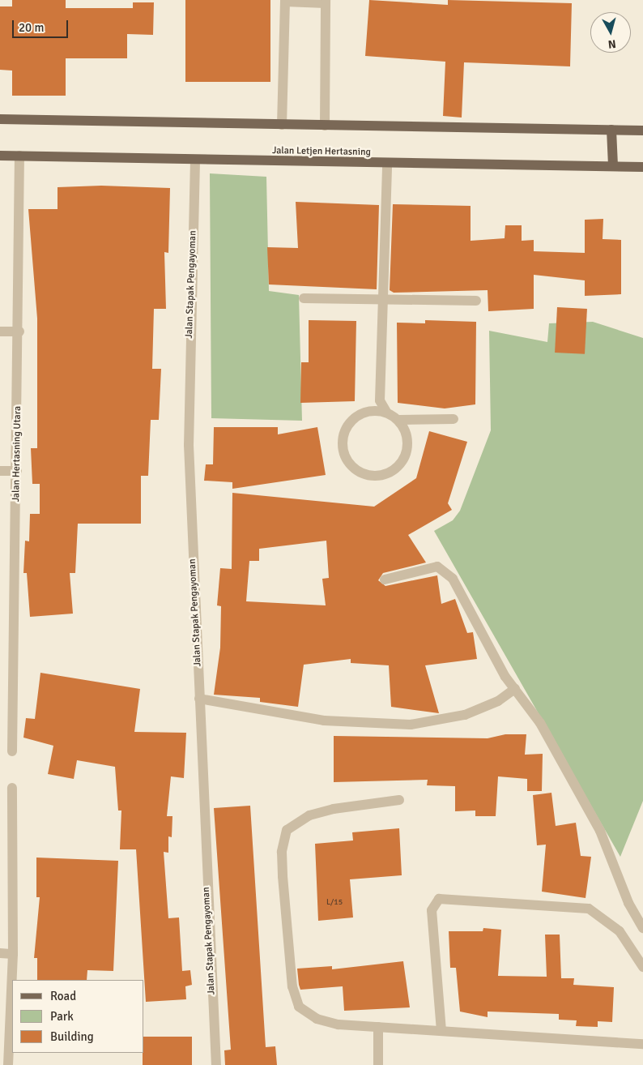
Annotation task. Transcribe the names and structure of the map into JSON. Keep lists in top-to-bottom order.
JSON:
{
  "streets": {
    "main road": ["Jalan Letjen Hertasning"],
    "street": ["Jalan Stapak Pengayoman", "Jalan Hertasning Utara"]
  },
  "crossings": [
    ["Jalan Letjen Hertasning", "Jalan Stapak Pengayoman"],
    ["Jalan Letjen Hertasning", "Jalan Hertasning Utara"]
  ],
  "house_numbers": ["L/15"],
  "legend": ["Road", "Park", "Building"],
  "scale_bar": "20 m",
  "north": "bottom"
}
